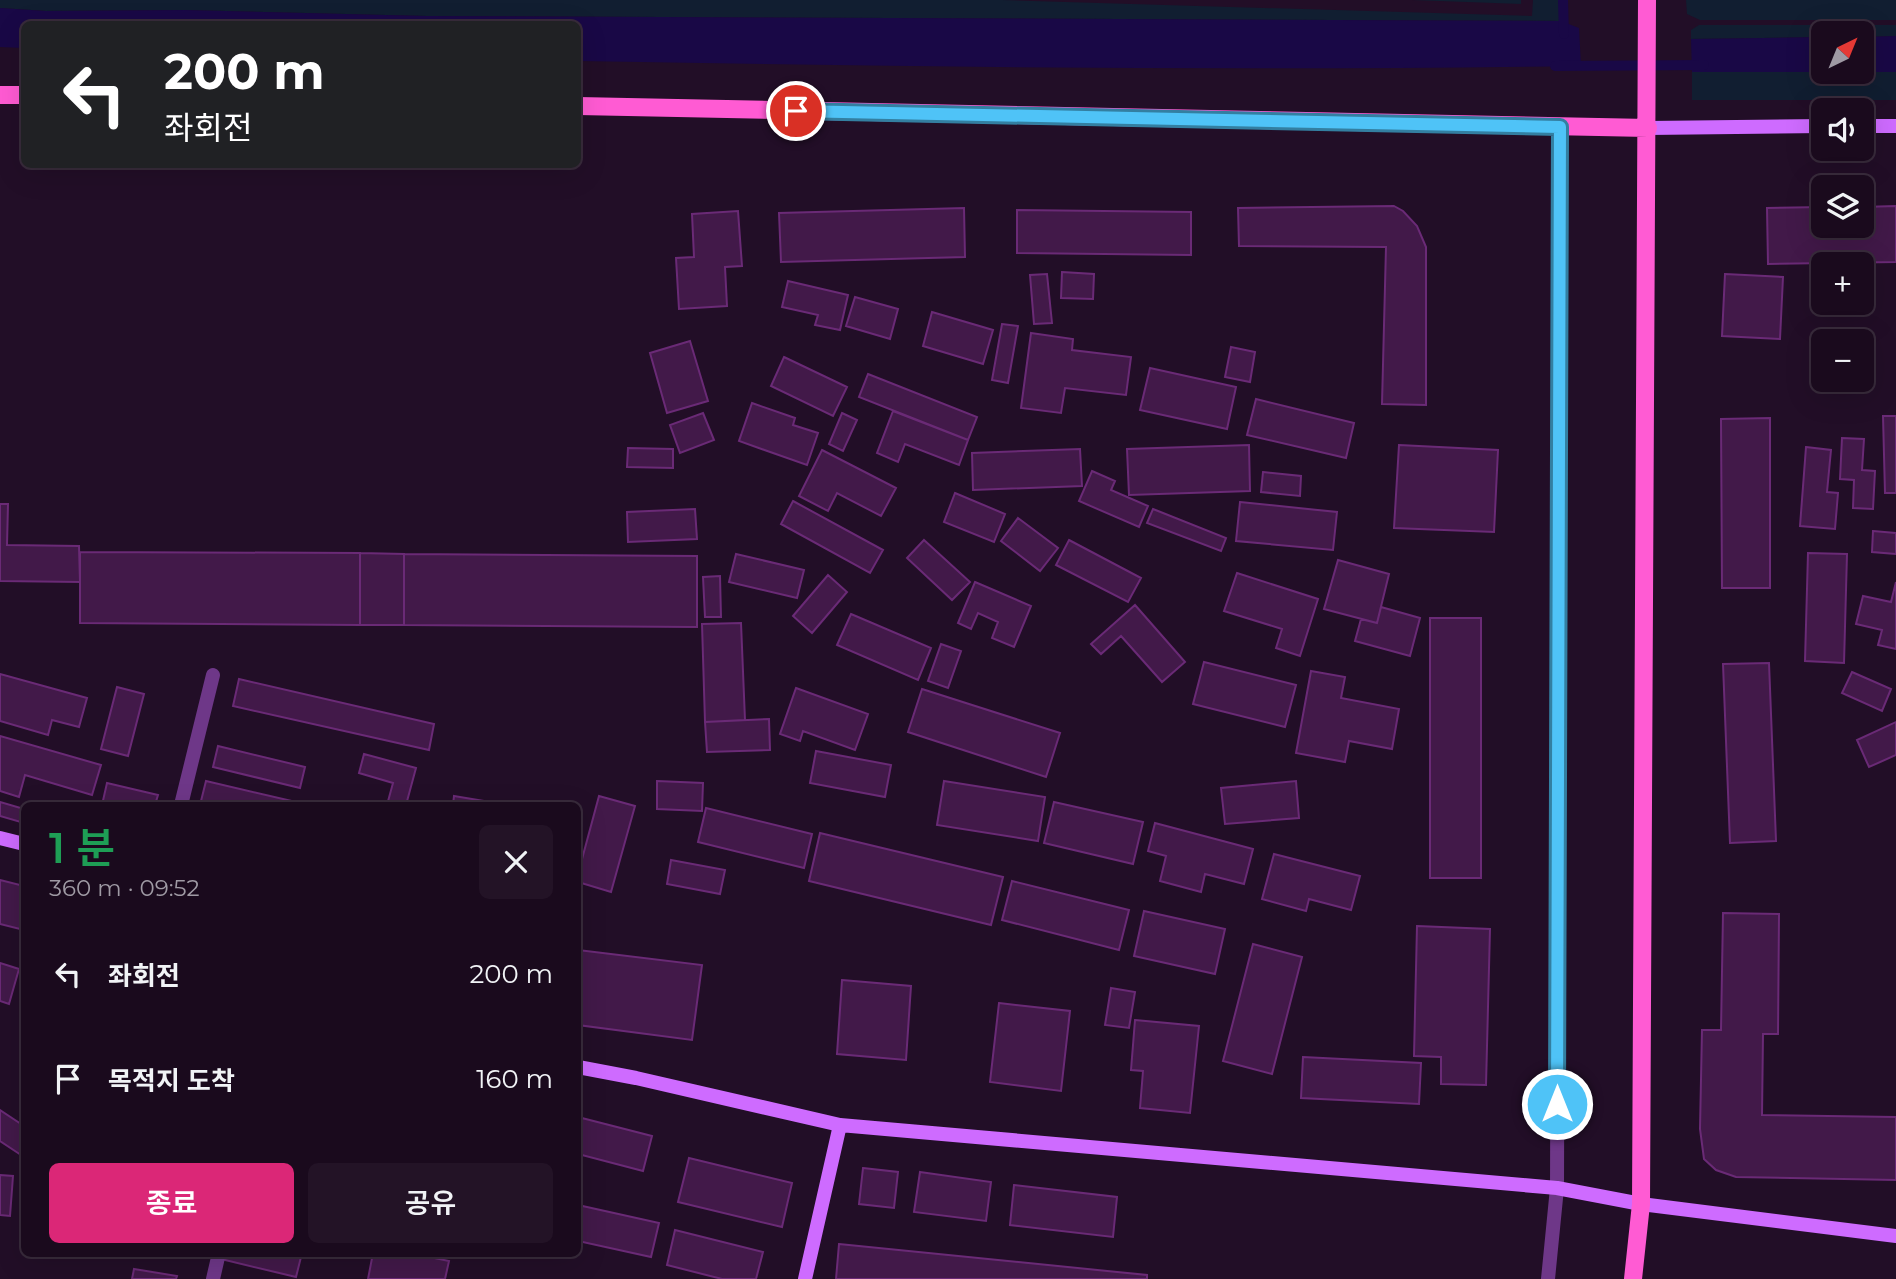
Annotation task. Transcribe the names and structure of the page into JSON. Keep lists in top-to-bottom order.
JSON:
{
  "north": "top right",
  "page": {
    "map_buttons": ["+", "−"],
    "turn": ["200 m", "좌회전"],
    "heading": ["1 분", "360 m · 09:52"],
    "list": [
      {
        "name": "좌회전",
        "value": "200 m"
      },
      {
        "name": "목적지 도착",
        "value": "160 m"
      }
    ],
    "buttons": ["종료", "공유"]
  }
}
